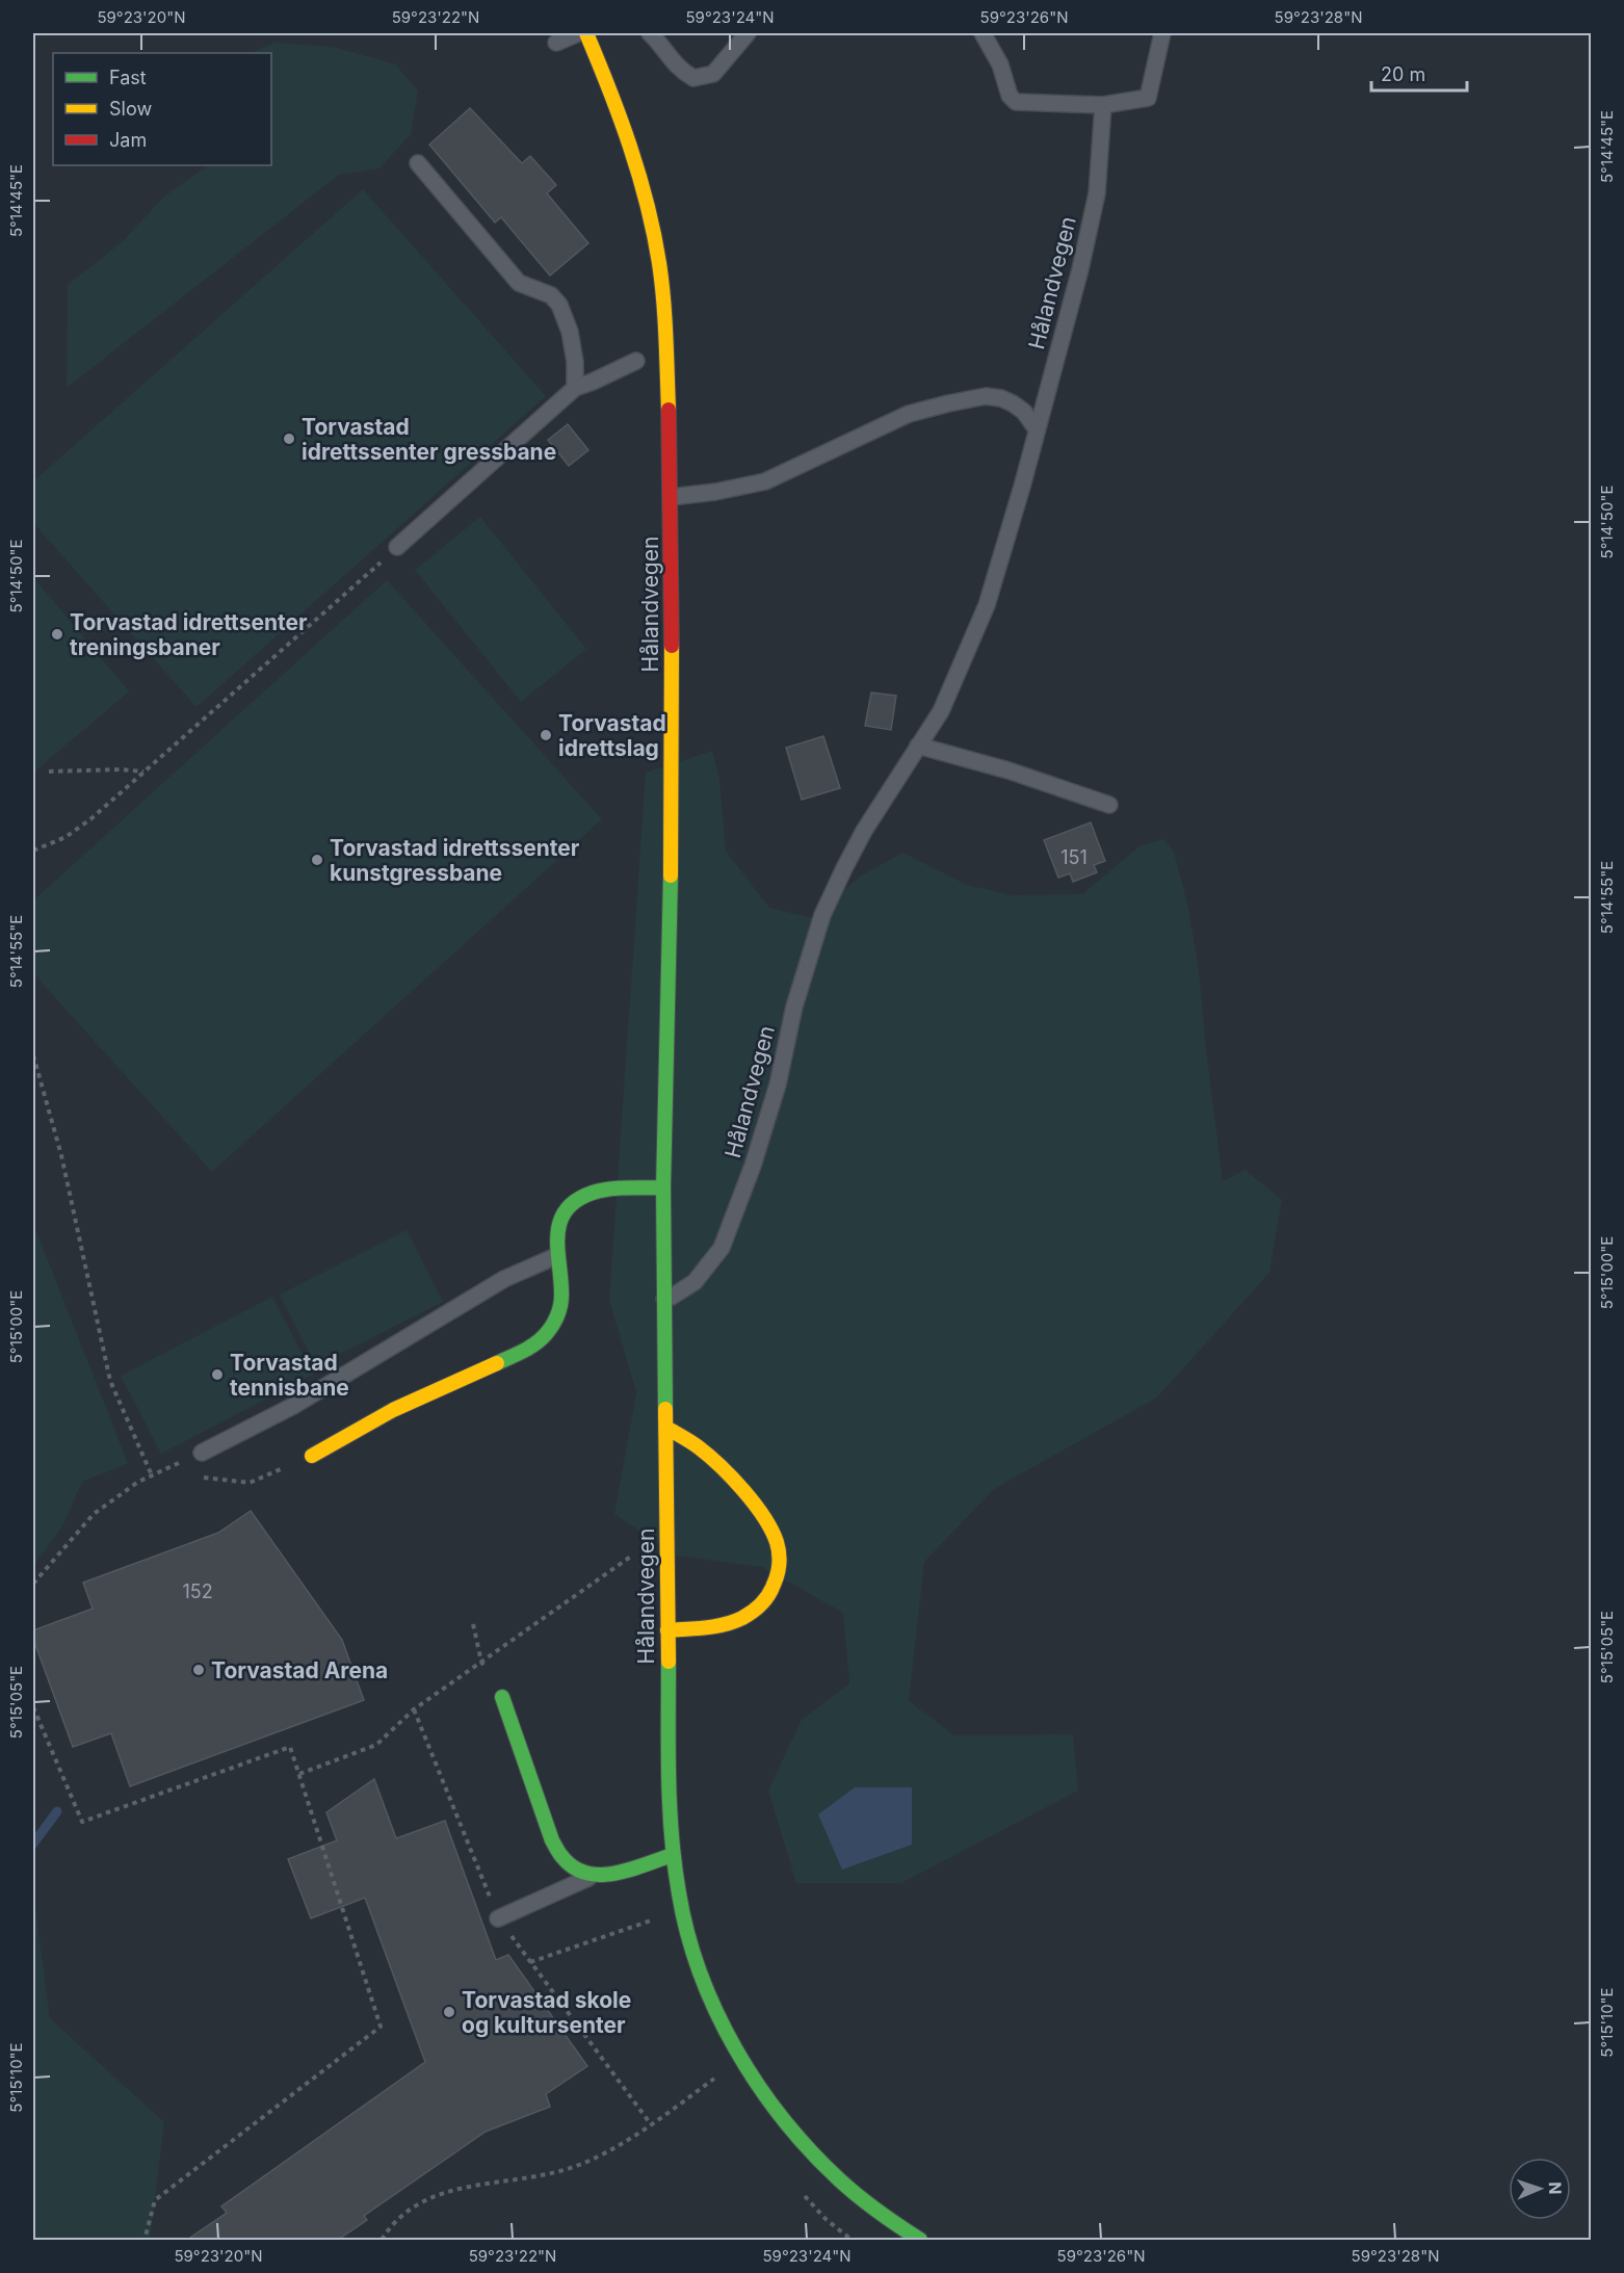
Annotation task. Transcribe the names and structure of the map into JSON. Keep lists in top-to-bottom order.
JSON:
{
  "streets": {
    "main road": ["Hålandvegen"]
  },
  "places": [
    "Torvastad idrettssenter gressbane",
    "Torvastad idrettsenter treningsbaner",
    "Torvastad idrettslag",
    "Torvastad idrettssenter kunstgressbane",
    "Torvastad tennisbane",
    "Torvastad Arena",
    "Torvastad skole og kultursenter"
  ],
  "house_numbers": ["151", "152"],
  "legend": ["Fast", "Slow", "Jam"],
  "scale_bar": "20 m",
  "north": "right",
  "coordinates": [
    "59°23'20\"N",
    "59°23'22\"N",
    "59°23'24\"N",
    "59°23'26\"N",
    "59°23'28\"N",
    "5°14'45\"E",
    "5°14'50\"E",
    "5°14'55\"E",
    "5°15'00\"E",
    "5°15'05\"E",
    "5°15'10\"E"
  ]
}
